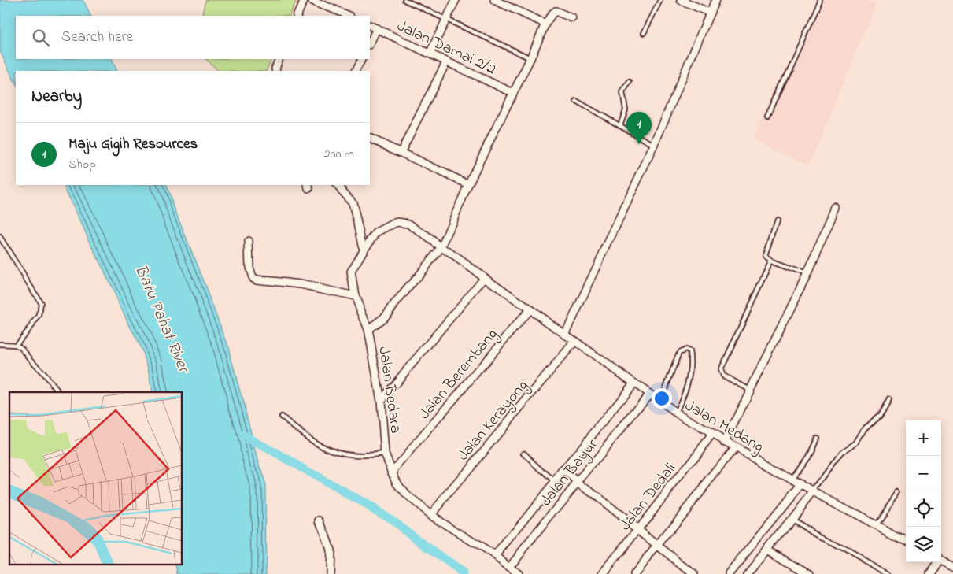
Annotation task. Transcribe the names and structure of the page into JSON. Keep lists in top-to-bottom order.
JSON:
{
  "streets": {
    "street": [
      "Jalan Damai 2/2",
      "Jalan Berembang",
      "Jalan Bedara",
      "Jalan Kerayong",
      "Jalan Medang",
      "Jalan Bayur",
      "Jalan Dedali"
    ]
  },
  "crossings": [
    ["Jalan Berembang", "Jalan Bedara"],
    ["Jalan Berembang", "Jalan Medang"],
    ["Jalan Bedara", "Jalan Kerayong"],
    ["Jalan Bedara", "Jalan Medang"],
    ["Jalan Bedara", "Jalan Bayur"],
    ["Jalan Kerayong", "Jalan Medang"],
    ["Jalan Medang", "Jalan Bayur"],
    ["Jalan Medang", "Jalan Dedali"]
  ],
  "water": ["Batu Pahat River"],
  "page": {
    "search": "Search here",
    "heading": "Nearby",
    "pins": "1",
    "list": [
      {
        "mark": "1",
        "name": "Maju Gigih Resources",
        "note": "Shop",
        "value": "200 m"
      }
    ],
    "map_buttons": ["+", "−"]
  }
}
